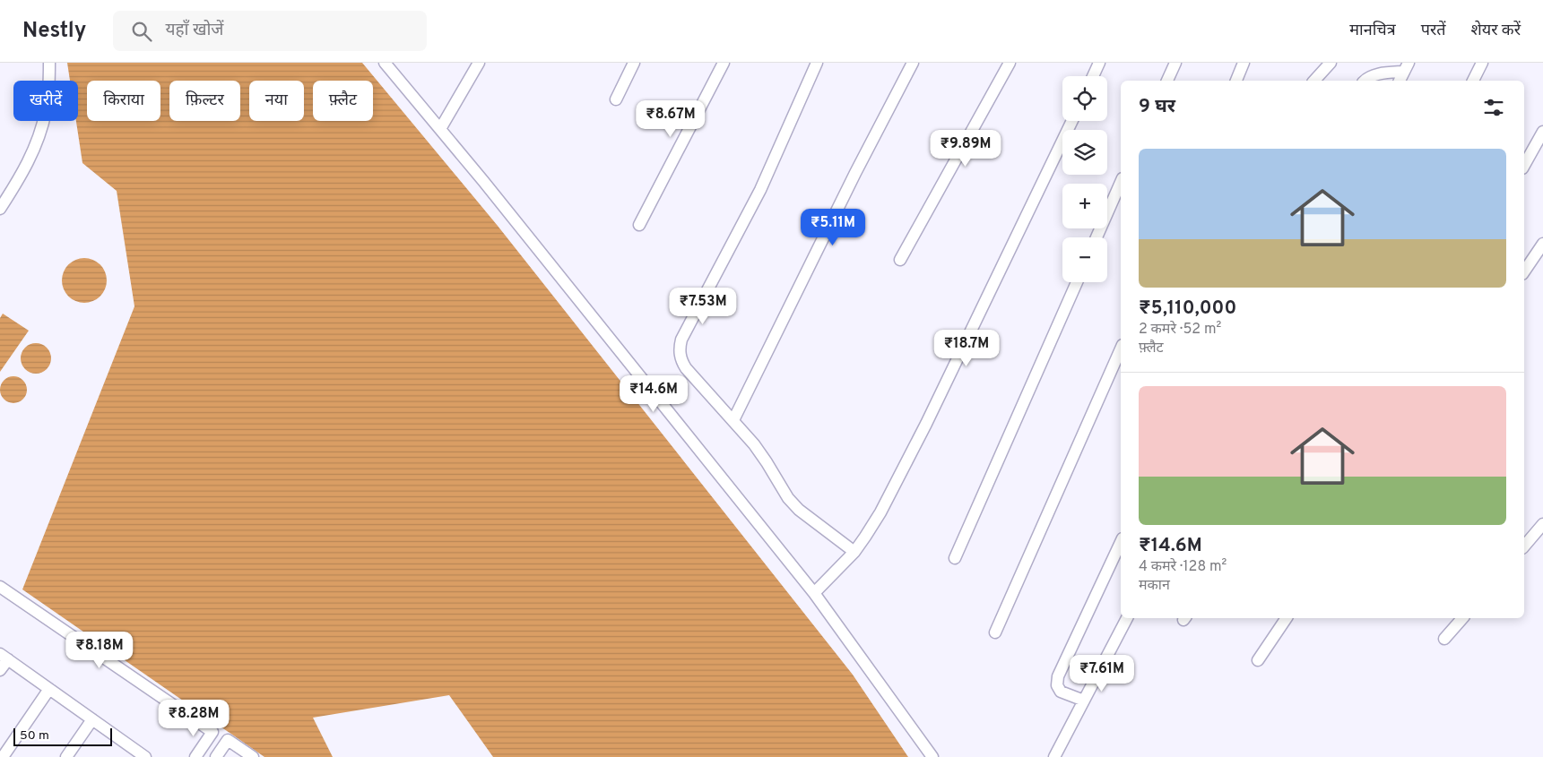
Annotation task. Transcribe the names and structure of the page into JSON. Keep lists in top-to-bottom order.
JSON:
{
  "scale_bar": "50 m",
  "page": {
    "header": "Nestly",
    "search": "यहाँ खोजें",
    "nav": ["मानचित्र", "परतें", "शेयर करें"],
    "map_buttons": ["+", "−"],
    "chip": [
      "खरीदें",
      "किराया",
      "फ़िल्टर",
      "नया",
      "फ़्लैट"
    ],
    "heading": "9 घर",
    "price": [
      "₹8.67M",
      "₹9.89M",
      "₹5.11M",
      "₹7.53M",
      "₹18.7M",
      "₹14.6M",
      "₹8.18M",
      "₹7.61M",
      "₹8.28M"
    ],
    "list": [
      {
        "name": "₹5,110,000",
        "note": "2 कमरे · 52 m² · फ़्लैट"
      },
      {
        "name": "₹14.6M",
        "note": "4 कमरे · 128 m² · मकान"
      }
    ],
    "scale": "50 m"
  }
}
